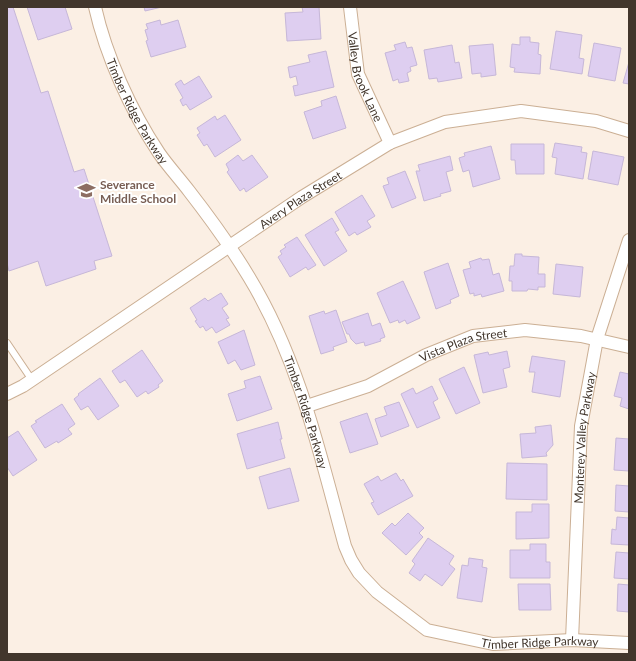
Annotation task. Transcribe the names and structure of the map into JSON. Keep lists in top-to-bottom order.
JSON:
{
  "streets": {
    "street": [
      "Valley Brook Lane",
      "Timber Ridge Parkway",
      "Avery Plaza Street",
      "Vista Plaza Street",
      "Monterey Valley Parkway"
    ]
  },
  "crossings": [
    ["Valley Brook Lane", "Avery Plaza Street"],
    ["Timber Ridge Parkway", "Avery Plaza Street"],
    ["Timber Ridge Parkway", "Vista Plaza Street"],
    ["Timber Ridge Parkway", "Monterey Valley Parkway"],
    ["Vista Plaza Street", "Monterey Valley Parkway"]
  ],
  "places": {
    "school or university": ["Severance Middle School"]
  }
}
